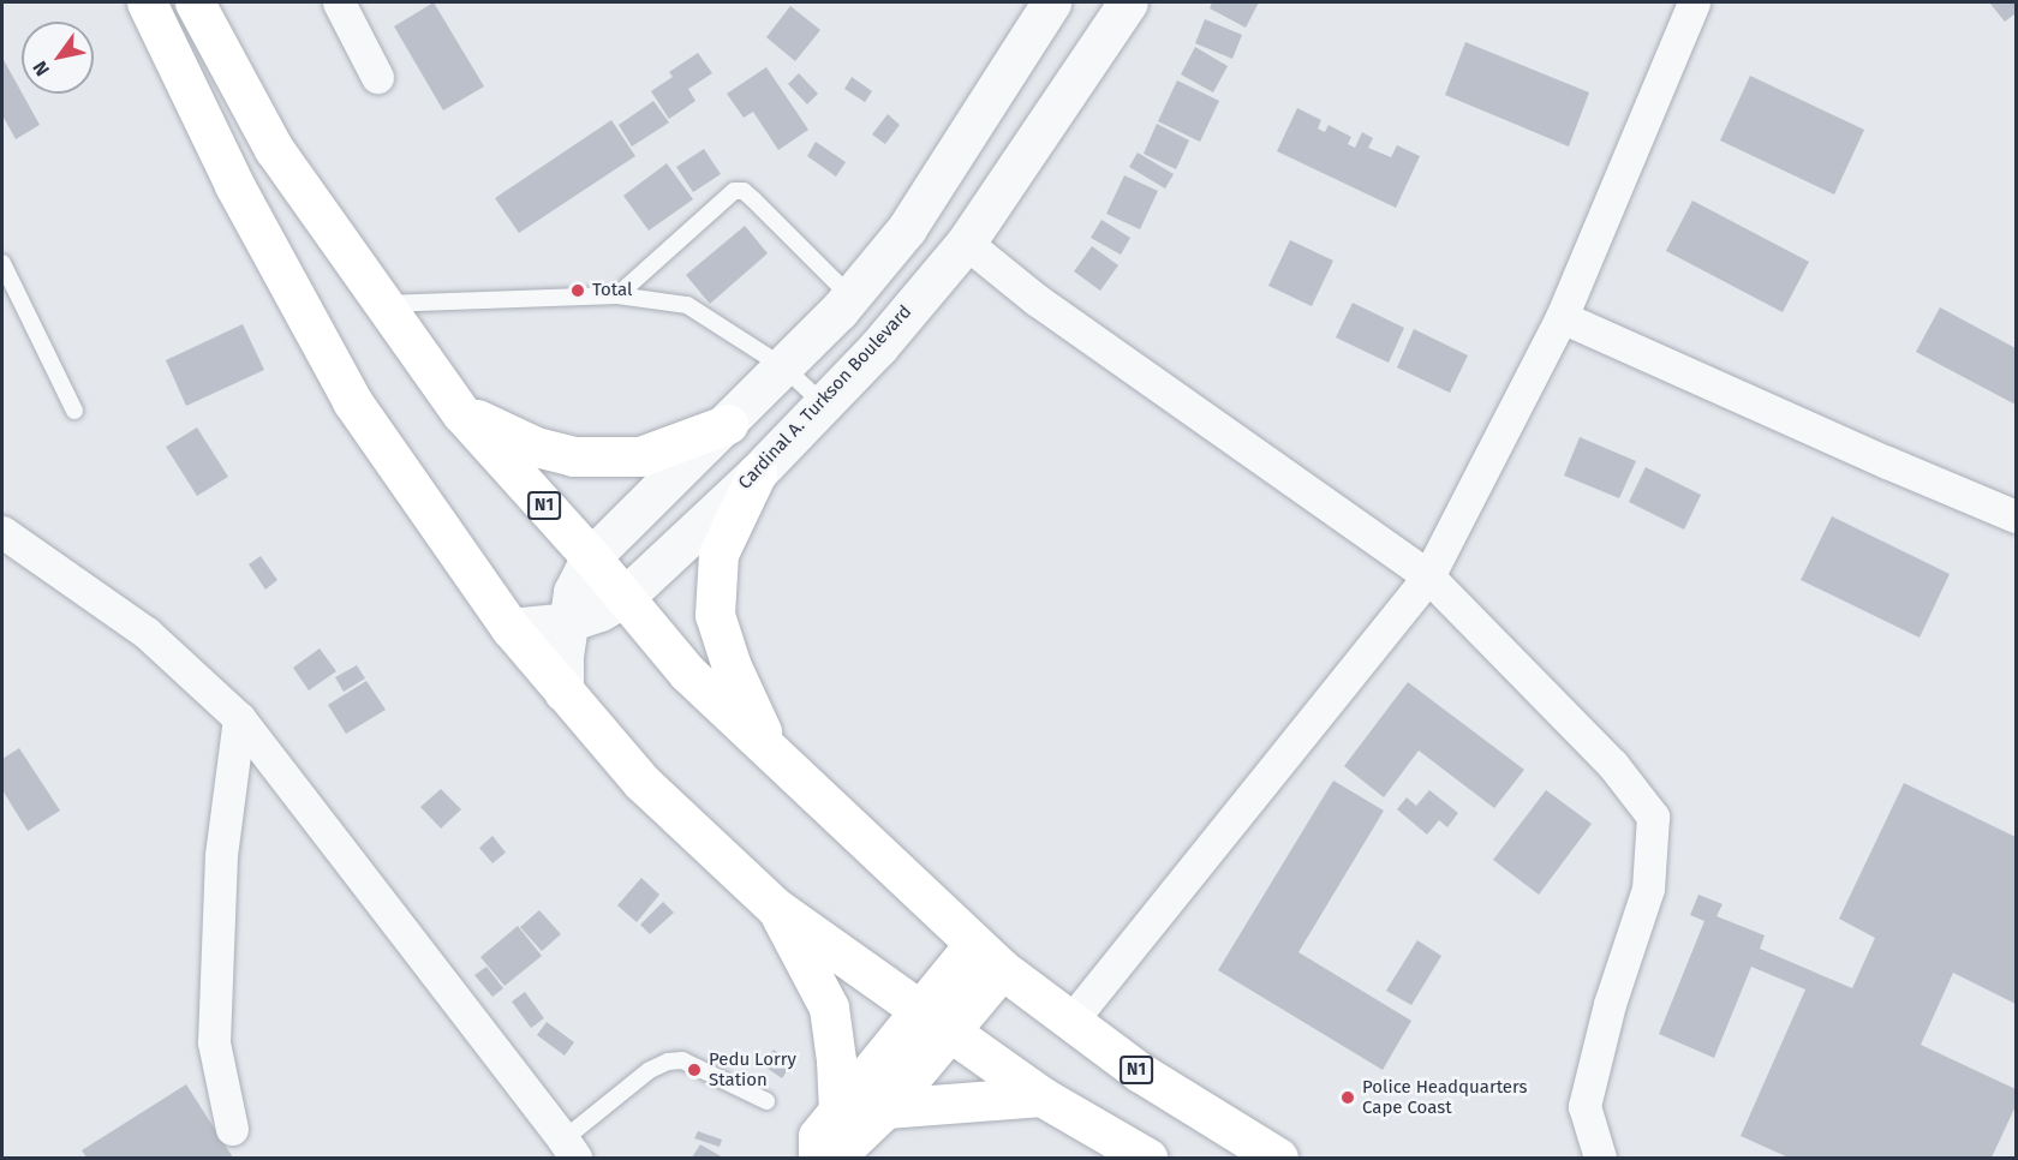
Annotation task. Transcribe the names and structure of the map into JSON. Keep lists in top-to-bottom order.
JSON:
{
  "streets": {
    "main road": ["N1"],
    "street": ["Cardinal A. Turkson Boulevard"]
  },
  "crossings": [
    ["Cardinal A. Turkson Boulevard", "N1"]
  ],
  "places": ["Total", "Pedu Lorry Station", "Police Headquarters Cape Coast"],
  "north": "bottom left"
}
